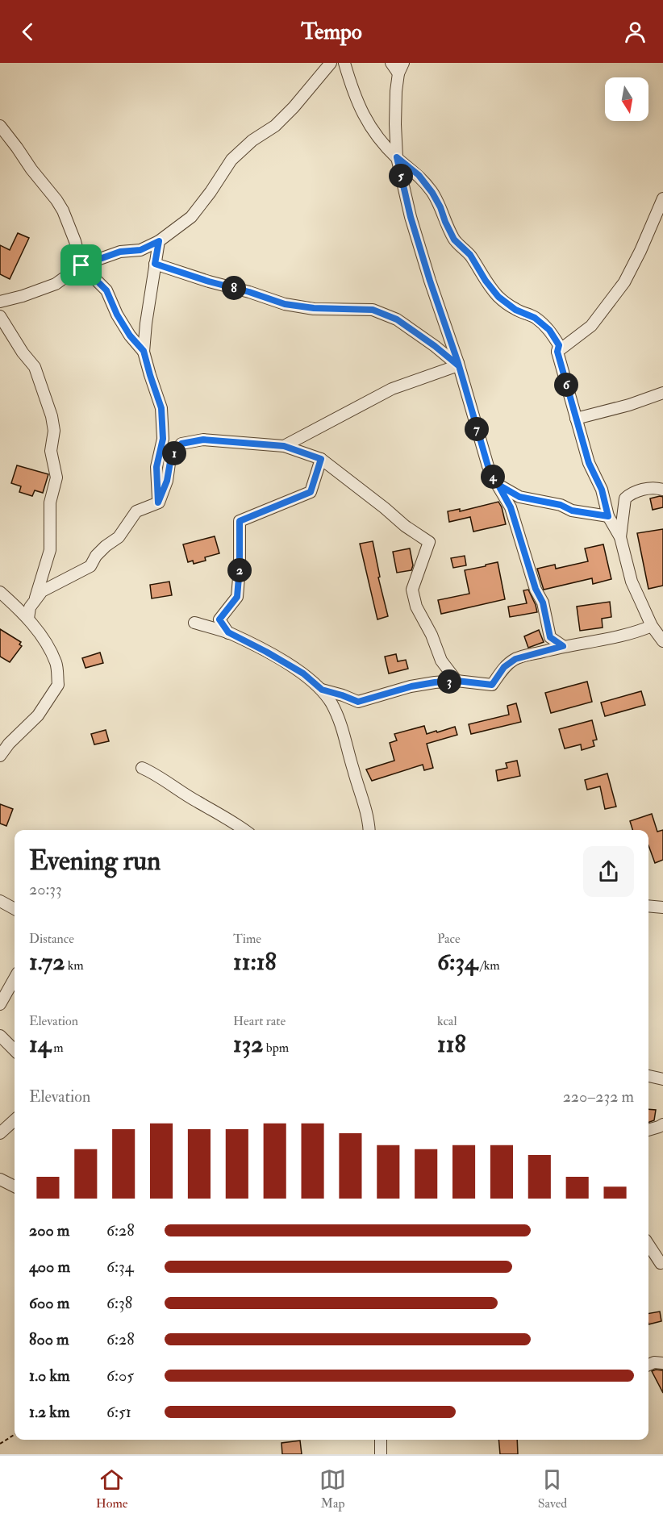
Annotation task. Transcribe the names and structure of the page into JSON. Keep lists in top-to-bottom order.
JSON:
{
  "north": "bottom",
  "page": {
    "header": "Tempo",
    "pins": [
      "5",
      "8",
      "6",
      "7",
      "1",
      "4",
      "2",
      "3"
    ],
    "heading": ["Evening run", "20:33"],
    "stats": [
      ["Distance", "1.72 km"],
      ["Time", "11:18"],
      ["Pace", "6:34 /km"],
      ["Elevation", "14 m"],
      ["Heart rate", "132 bpm"],
      ["kcal", "118"]
    ],
    "chart": ["Elevation", "220–232 m"],
    "list": [
      {
        "name": "200 m",
        "note": "6:28"
      },
      {
        "name": "400 m",
        "note": "6:34"
      },
      {
        "name": "600 m",
        "note": "6:38"
      },
      {
        "name": "800 m",
        "note": "6:28"
      },
      {
        "name": "1.0 km",
        "note": "6:05"
      },
      {
        "name": "1.2 km",
        "note": "6:51"
      }
    ],
    "tabs": ["Home", "Map", "Saved"]
  }
}
